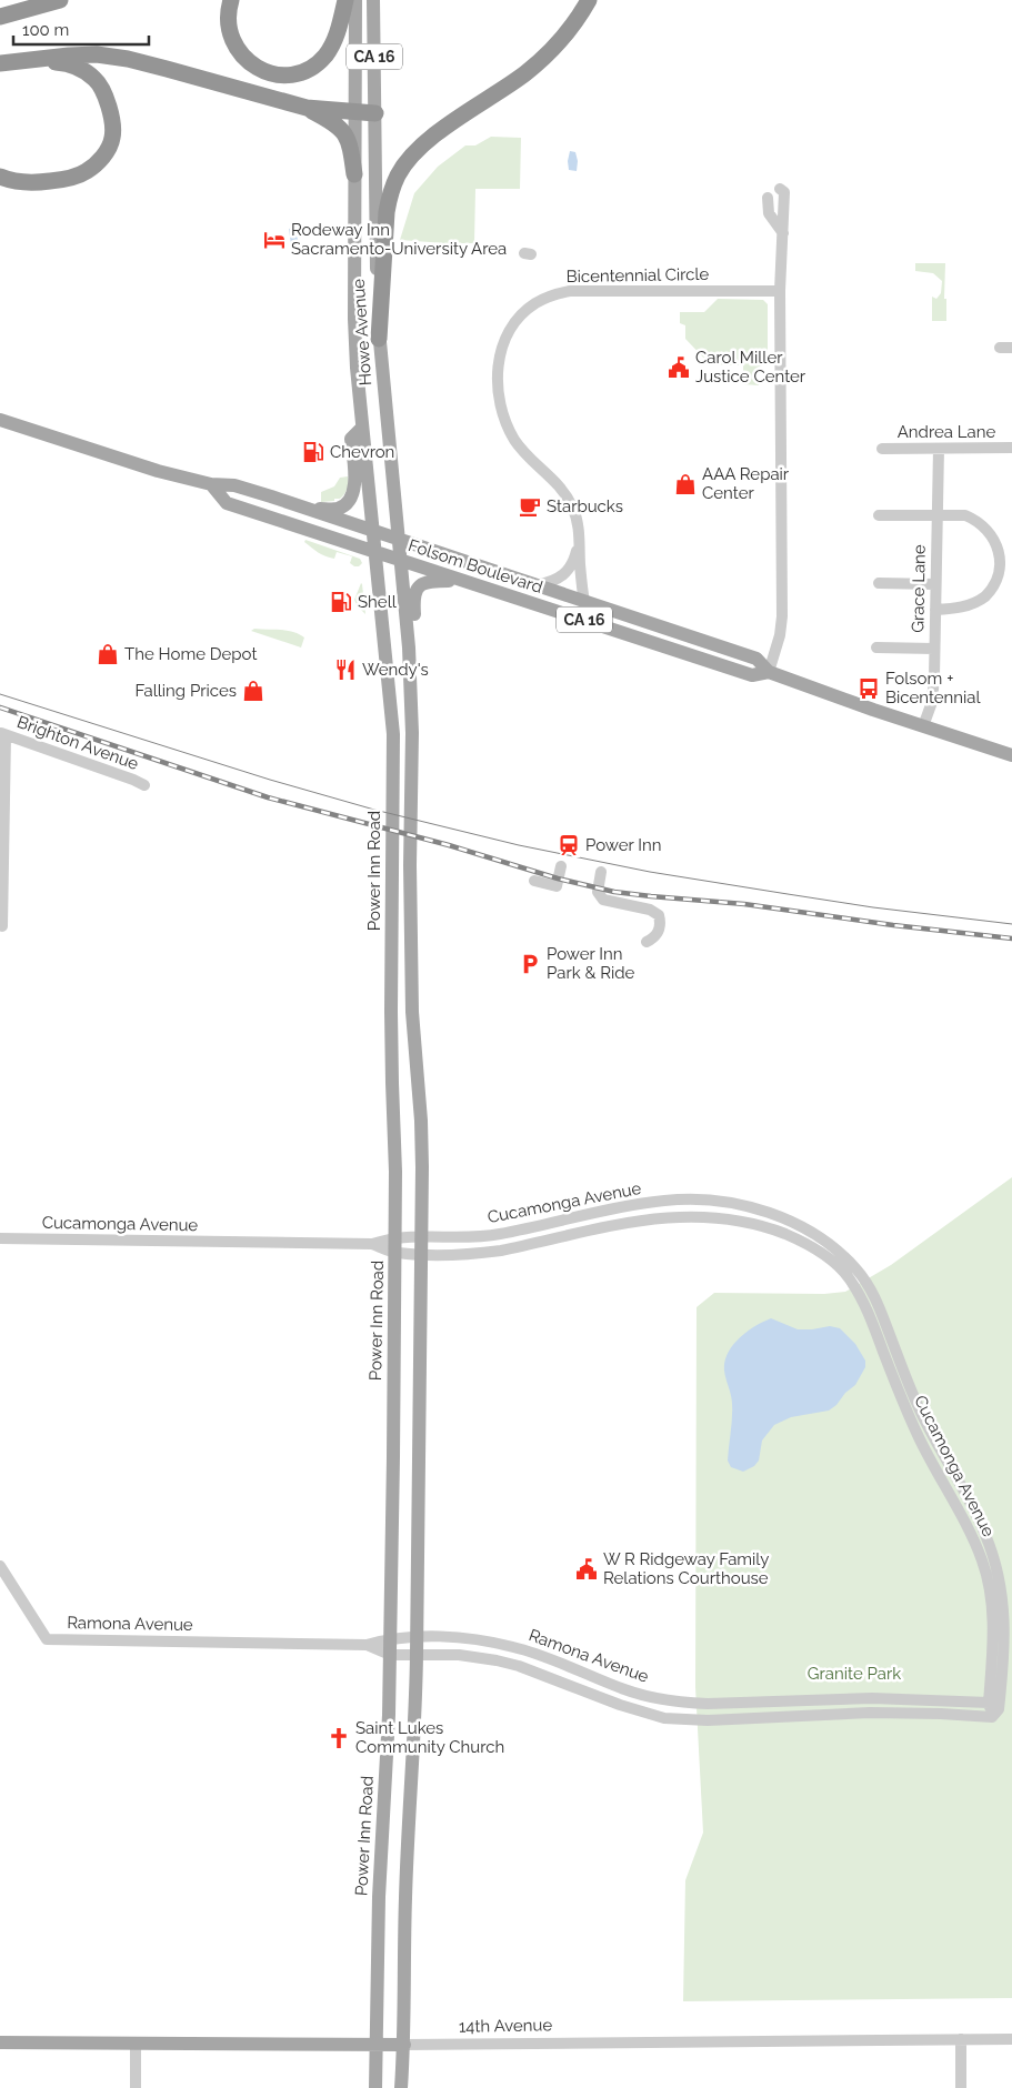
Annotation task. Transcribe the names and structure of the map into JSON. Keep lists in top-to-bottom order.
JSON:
{
  "streets": {
    "main road": [
      "CA 16",
      "Howe Avenue",
      "Folsom Boulevard",
      "Power Inn Road",
      "14th Avenue"
    ],
    "street": [
      "Bicentennial Circle",
      "Andrea Lane",
      "Grace Lane",
      "Brighton Avenue",
      "Cucamonga Avenue",
      "Ramona Avenue"
    ]
  },
  "crossings": [
    ["Bicentennial Circle", "Folsom Boulevard"],
    ["Howe Avenue", "Folsom Boulevard"],
    ["Howe Avenue", "Power Inn Road"],
    ["Andrea Lane", "Grace Lane"],
    ["Folsom Boulevard", "Grace Lane"],
    ["Folsom Boulevard", "Power Inn Road"],
    ["Power Inn Road", "Cucamonga Avenue"],
    ["Power Inn Road", "Ramona Avenue"],
    ["Power Inn Road", "14th Avenue"],
    ["Cucamonga Avenue", "Ramona Avenue"]
  ],
  "parks": ["Granite Park"],
  "places": {
    "hotel": ["Rodeway Inn Sacramento-University Area"],
    "public building": ["Carol Miller Justice Center", "W R Ridgeway Family Relations Courthouse"],
    "fuel station": ["Chevron", "Shell"],
    "shop": ["AAA Repair Center", "The Home Depot", "Falling Prices"],
    "cafe": ["Starbucks"],
    "restaurant": ["Wendy's"],
    "bus stop": ["Folsom + Bicentennial"],
    "station": ["Power Inn"],
    "parking": ["Power Inn Park & Ride"],
    "church": ["Saint Lukes Community Church"]
  },
  "scale_bar": "100 m"
}
